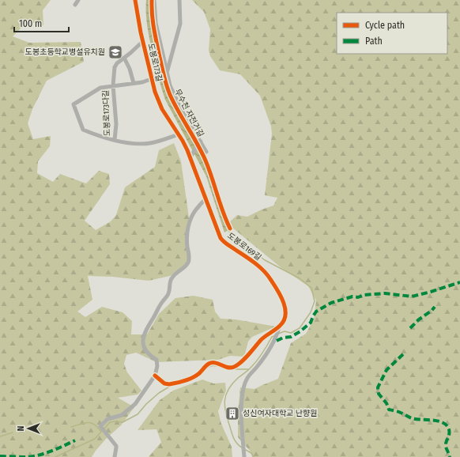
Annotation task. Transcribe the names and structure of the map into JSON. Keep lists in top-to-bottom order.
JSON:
{
  "streets": {
    "street": ["도봉로173길", "도봉로173다길", "도봉로169길"],
    "cycle path": ["무수천 자전거길"]
  },
  "crossings": [
    ["도봉로173길", "도봉로173다길"],
    ["도봉로173길", "도봉로169길"]
  ],
  "places": {
    "school or university": ["도봉초등학교병설유치원"],
    "building": ["성신여자대학교 난향원"]
  },
  "legend": ["Cycle path", "Path"],
  "scale_bar": "100 m",
  "north": "left"
}
